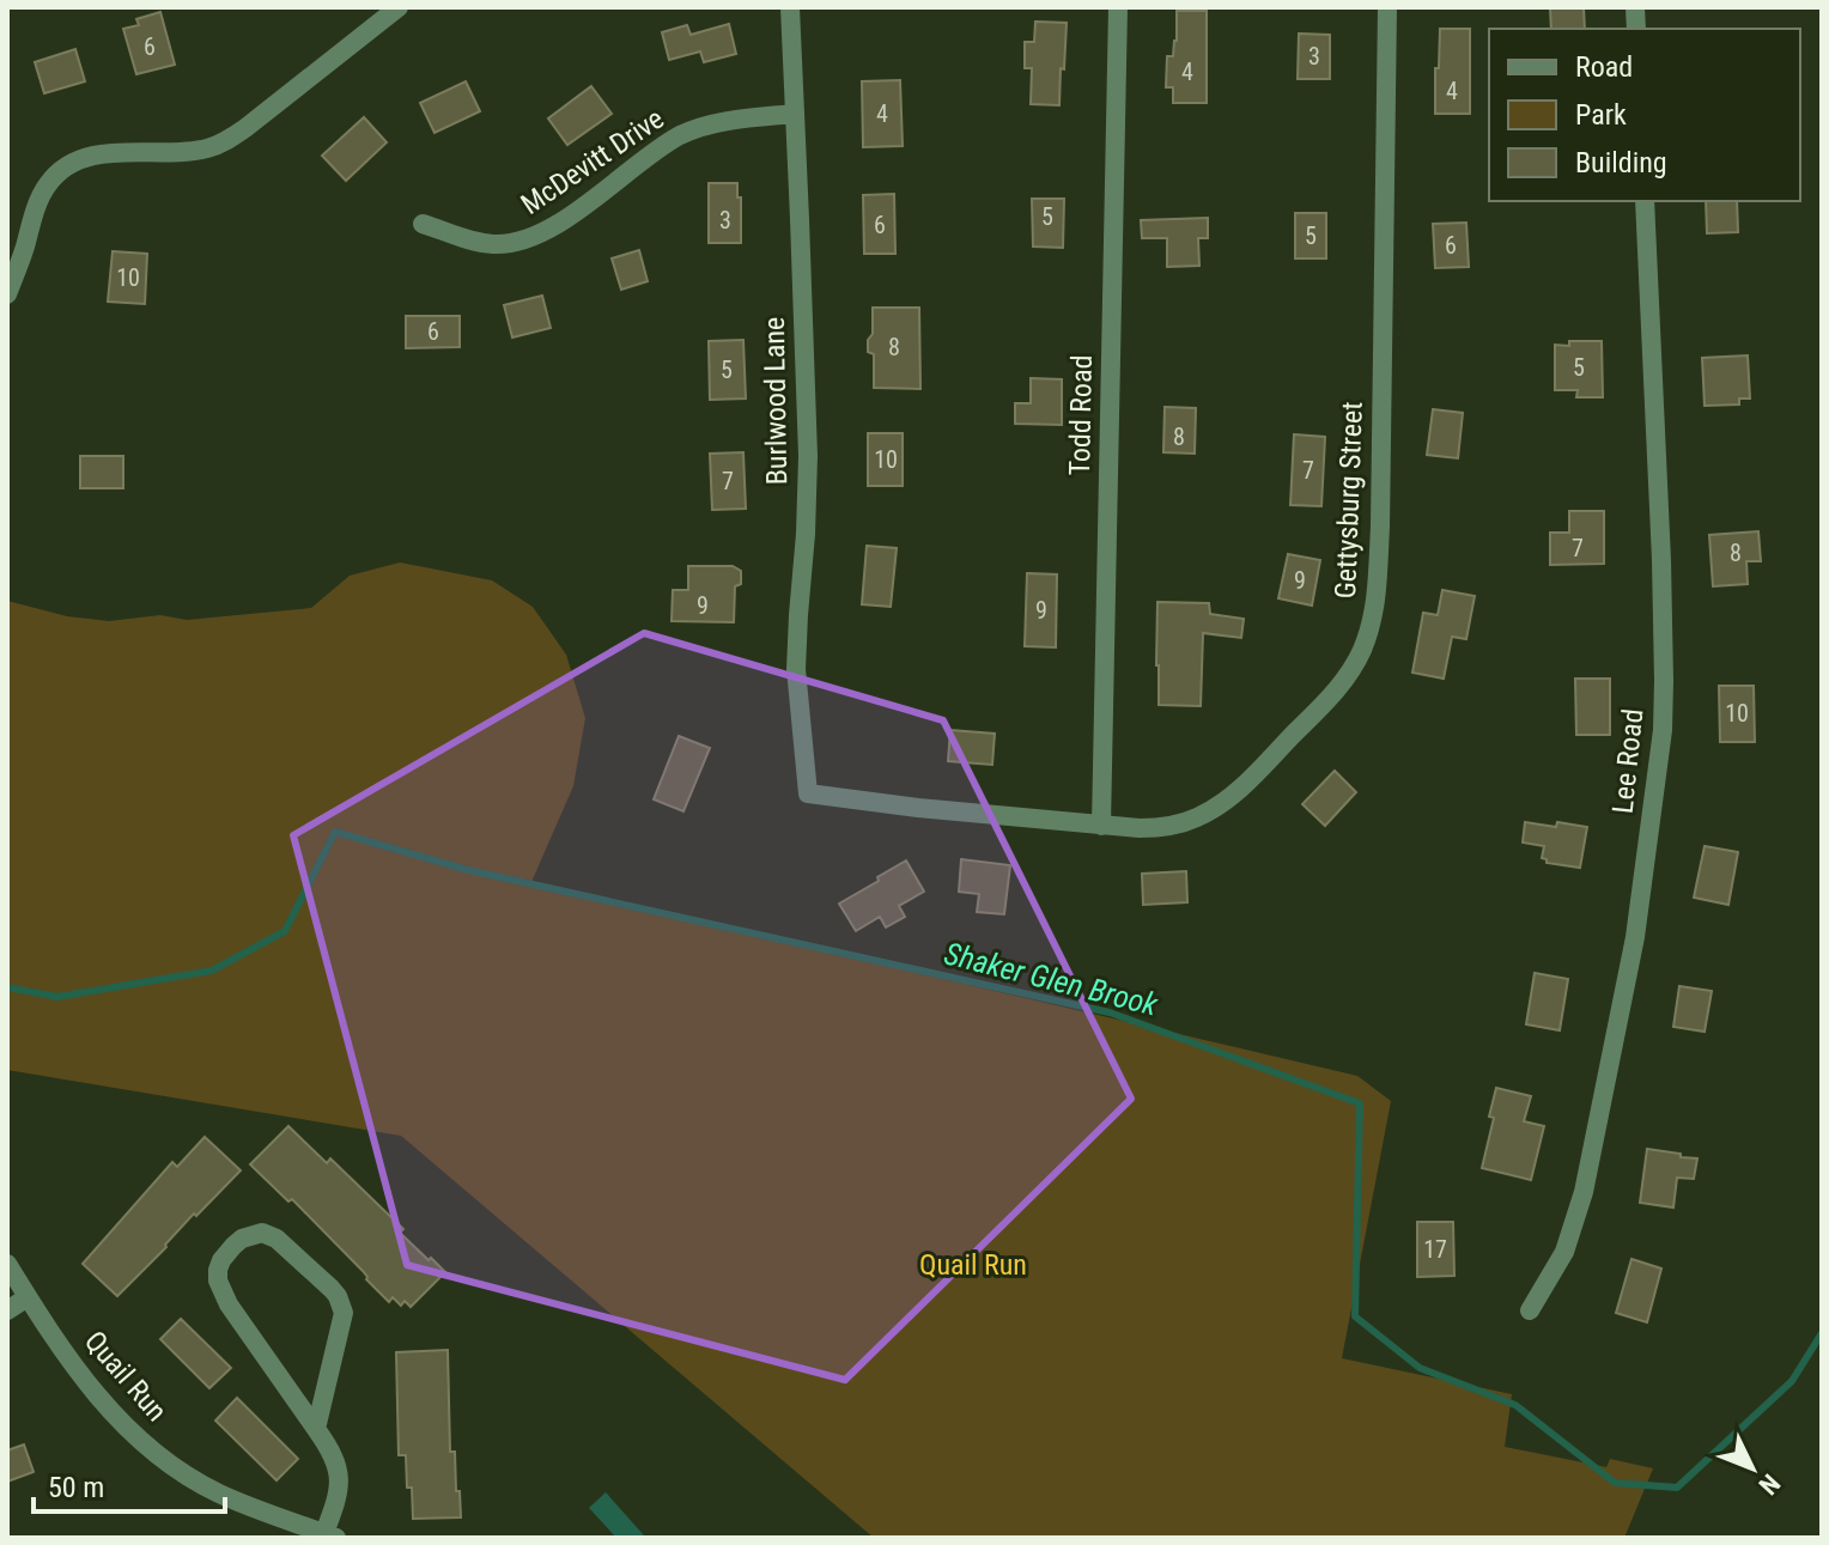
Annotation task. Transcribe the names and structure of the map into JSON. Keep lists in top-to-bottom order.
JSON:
{
  "streets": {
    "street": [
      "McDevitt Drive",
      "Burlwood Lane",
      "Todd Road",
      "Gettysburg Street",
      "Lee Road",
      "Quail Run"
    ]
  },
  "crossings": [
    ["McDevitt Drive", "Burlwood Lane"],
    ["Burlwood Lane", "Gettysburg Street"],
    ["Todd Road", "Gettysburg Street"]
  ],
  "water": ["Shaker Glen Brook"],
  "parks": ["Quail Run"],
  "house_numbers": [
    "6",
    "3",
    "4",
    "4",
    "4",
    "5",
    "3",
    "6",
    "5",
    "6",
    "10",
    "6",
    "8",
    "5",
    "5",
    "8",
    "10",
    "7",
    "7",
    "7",
    "8",
    "9",
    "9",
    "9",
    "10",
    "17"
  ],
  "legend": ["Road", "Park", "Building"],
  "scale_bar": "50 m",
  "north": "bottom right"
}
